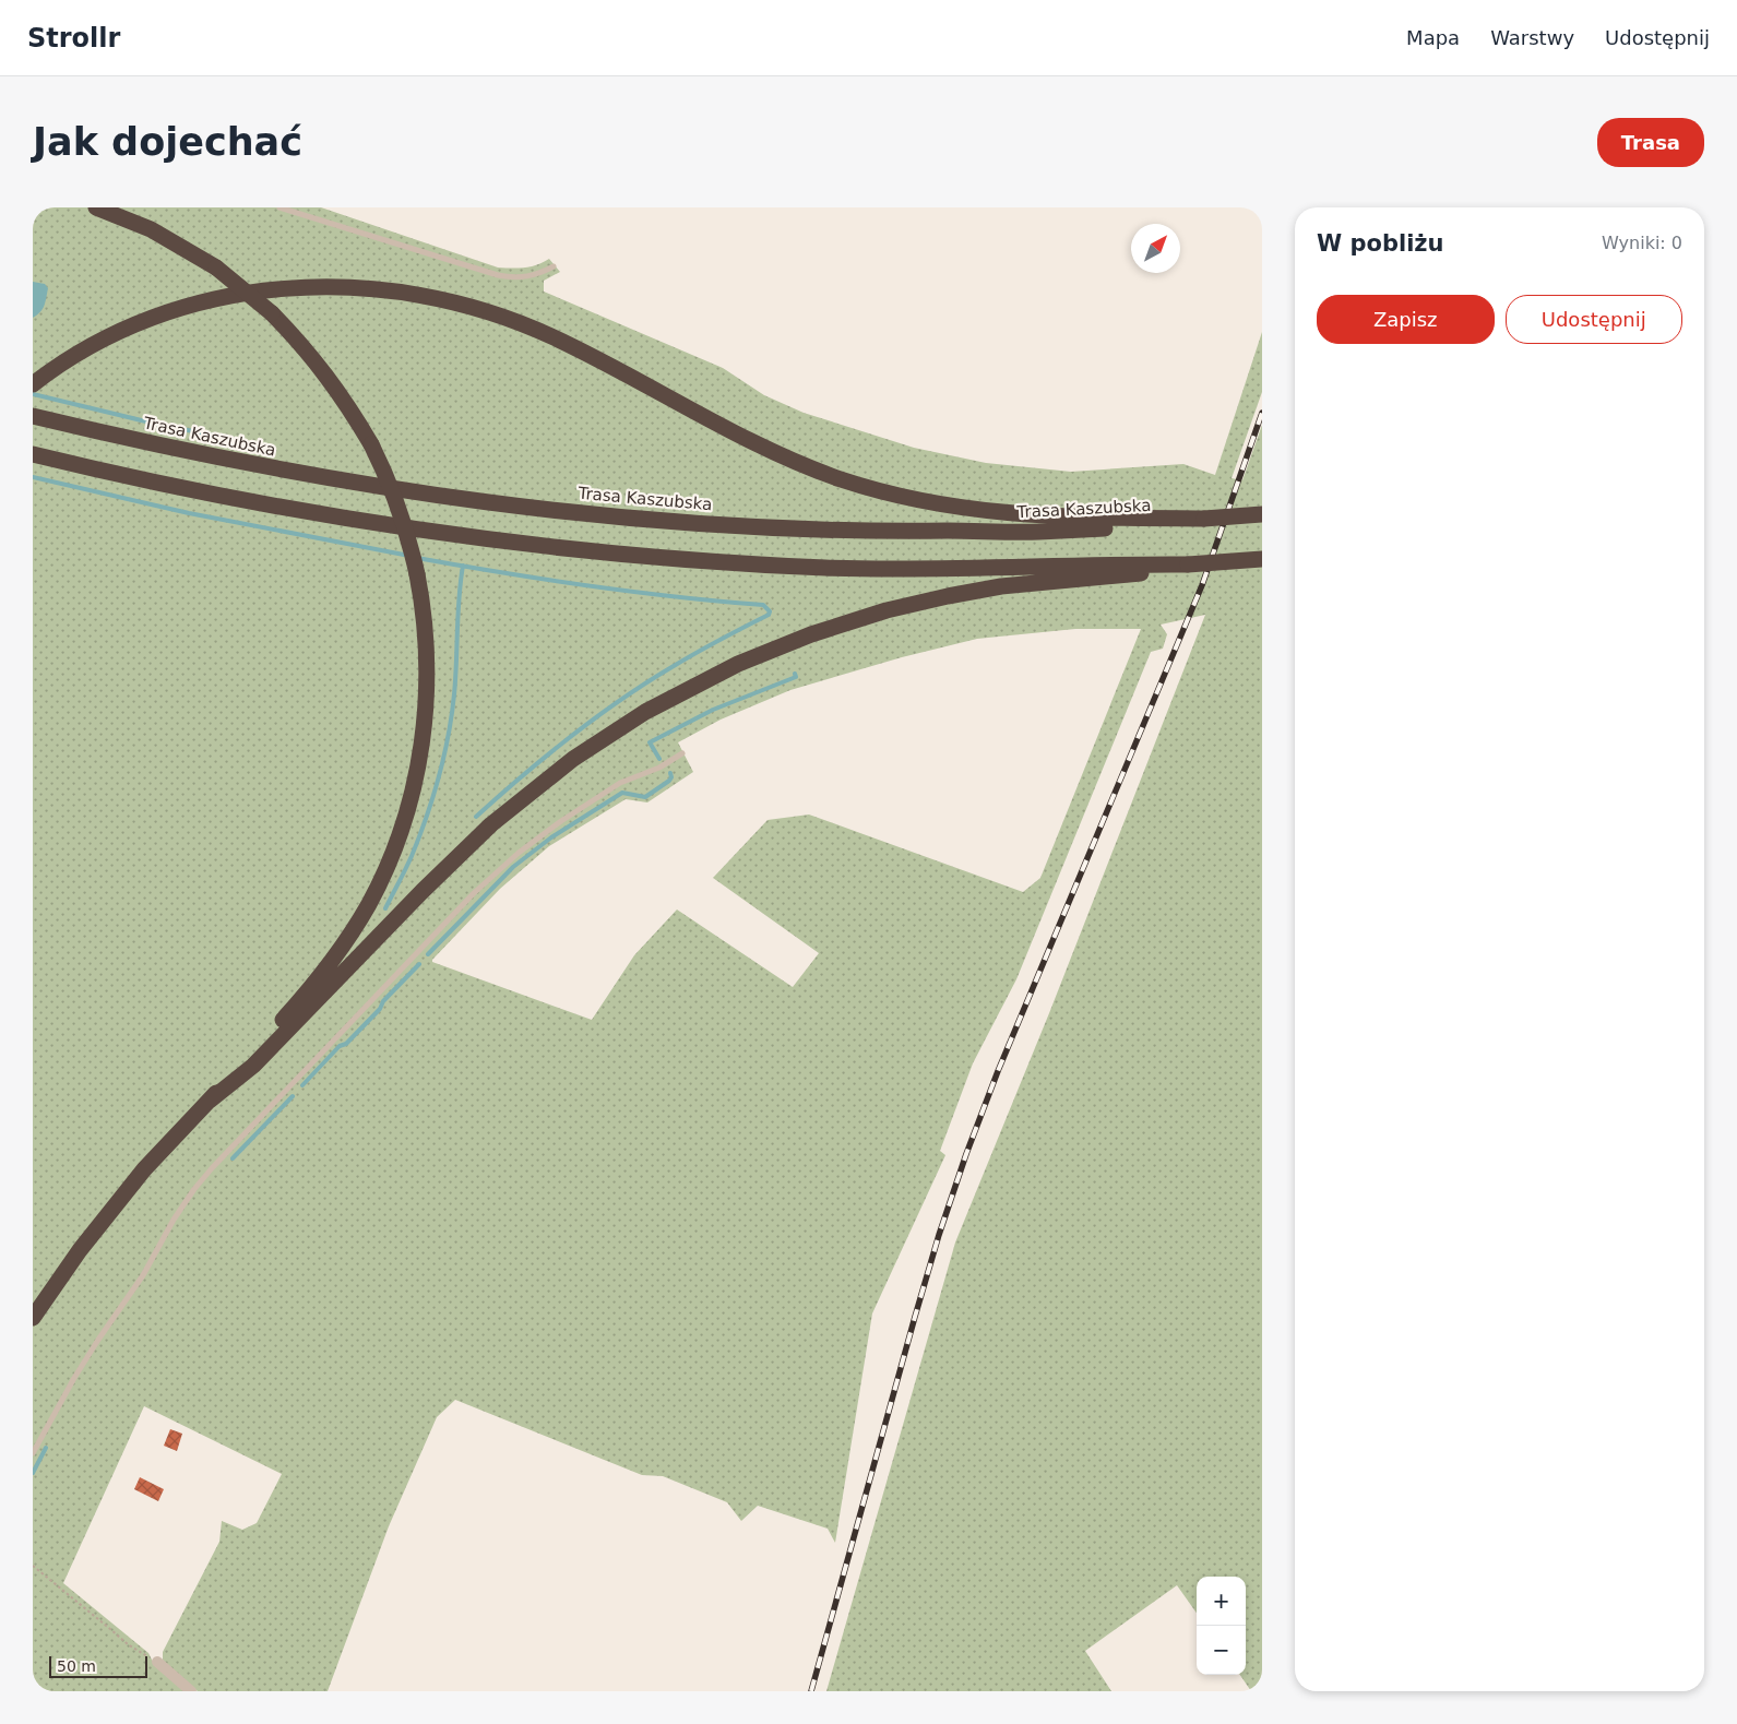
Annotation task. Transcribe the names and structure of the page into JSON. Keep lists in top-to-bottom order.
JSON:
{
  "streets": {
    "highway": ["Trasa Kaszubska"]
  },
  "scale_bar": "50 m",
  "north": "top right",
  "page": {
    "header": "Strollr",
    "nav": ["Mapa", "Warstwy", "Udostępnij"],
    "buttons": [
      "Trasa",
      ["Zapisz", "Udostępnij"]
    ],
    "title": "Jak dojechać",
    "heading": ["W pobliżu", "Wyniki: 0"],
    "map_buttons": ["+", "−"],
    "scale": "50 m"
  }
}
